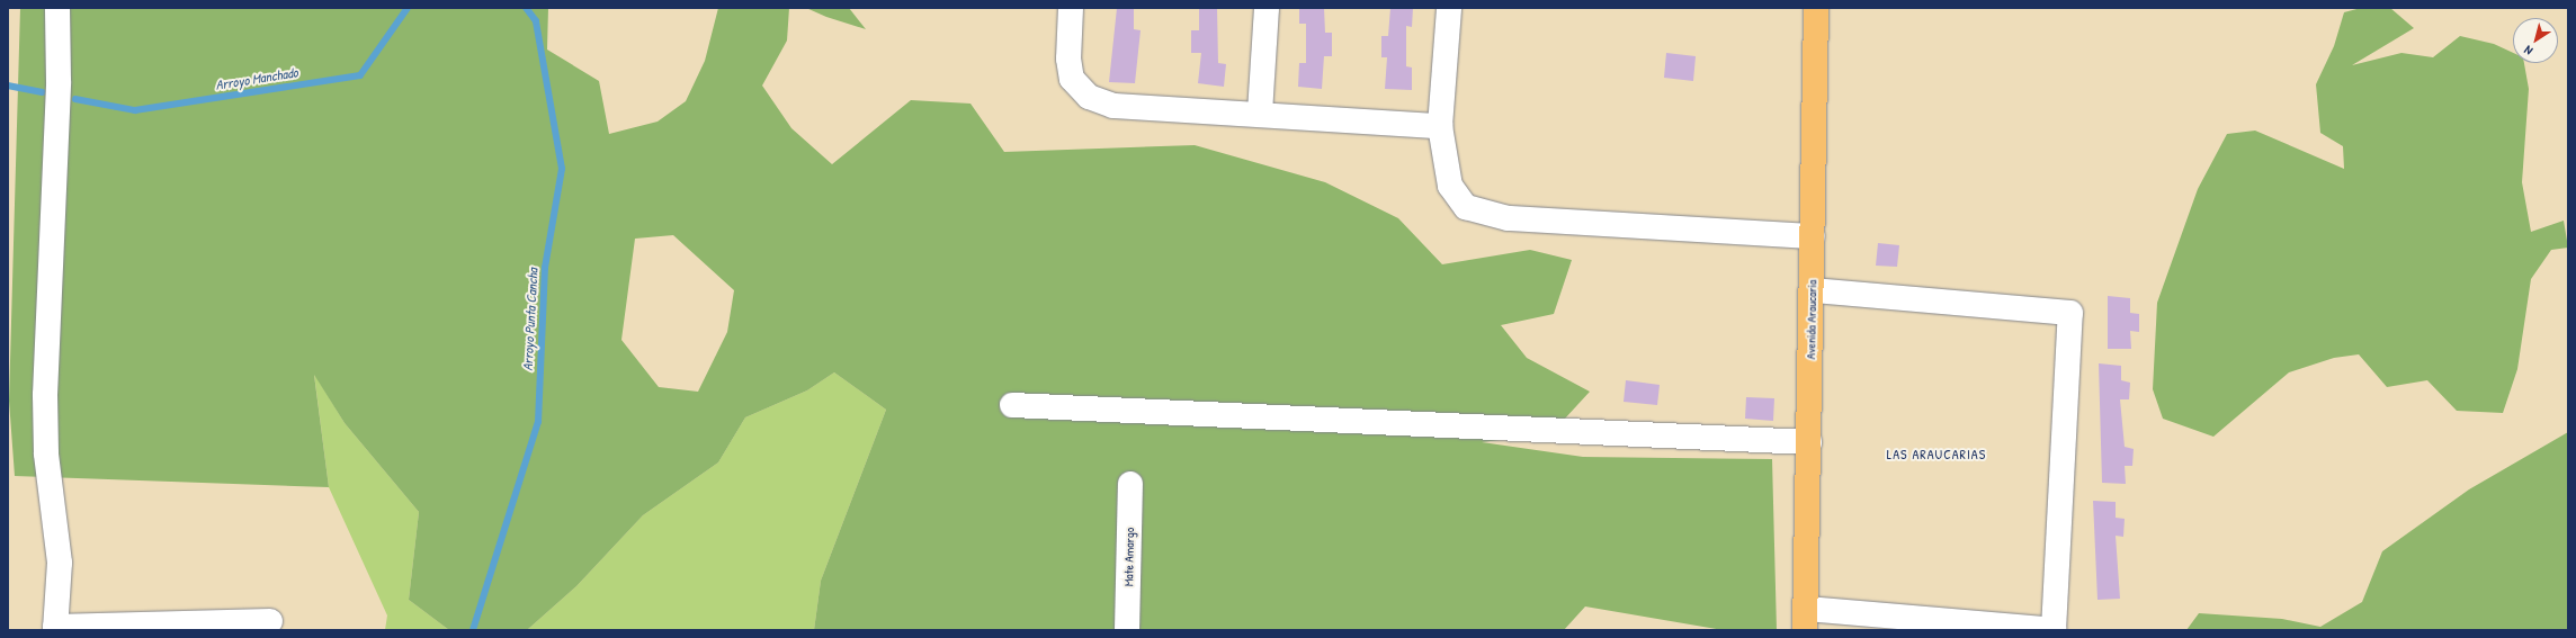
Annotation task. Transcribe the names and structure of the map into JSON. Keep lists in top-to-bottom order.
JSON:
{
  "streets": {
    "main road": ["Avenida Araucaria"],
    "street": ["Mate Amargo"]
  },
  "districts": ["LAS ARAUCARIAS"],
  "water": ["Arroyo Manchado", "Arroyo Punta Cancha"],
  "north": "bottom left"
}
